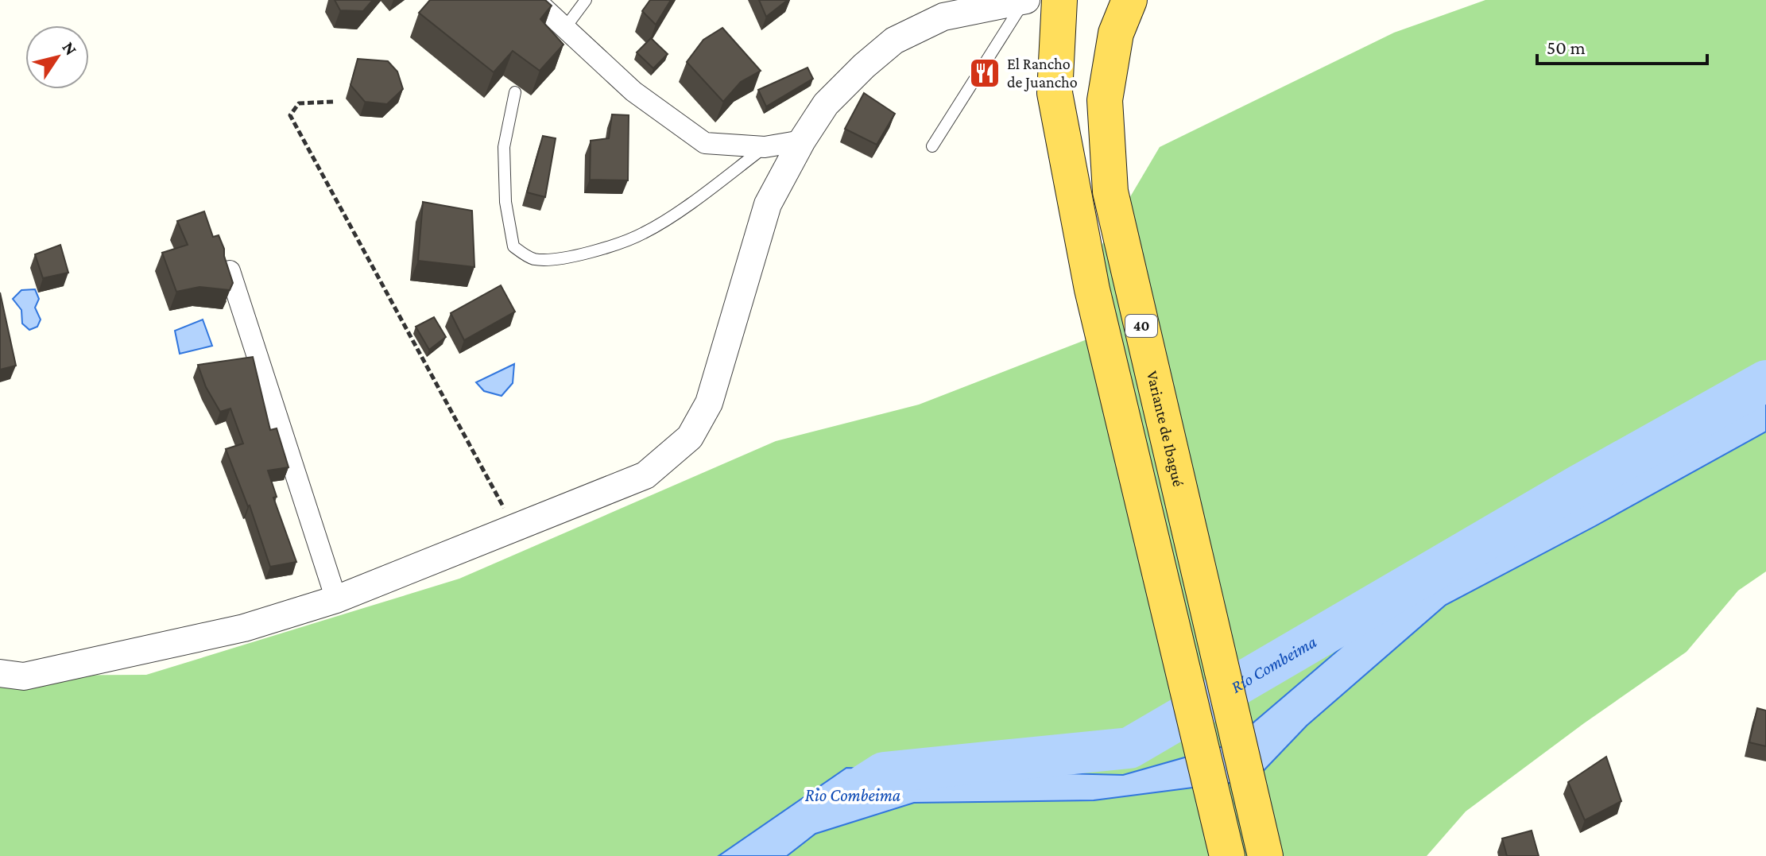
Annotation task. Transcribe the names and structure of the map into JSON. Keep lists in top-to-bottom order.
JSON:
{
  "streets": {
    "highway": ["40", "Variante de Ibagué"]
  },
  "water": ["Río Combeima", "Rio Combeima"],
  "places": {
    "restaurant": ["El Rancho de Juancho"]
  },
  "scale_bar": "50 m",
  "north": "top right"
}
